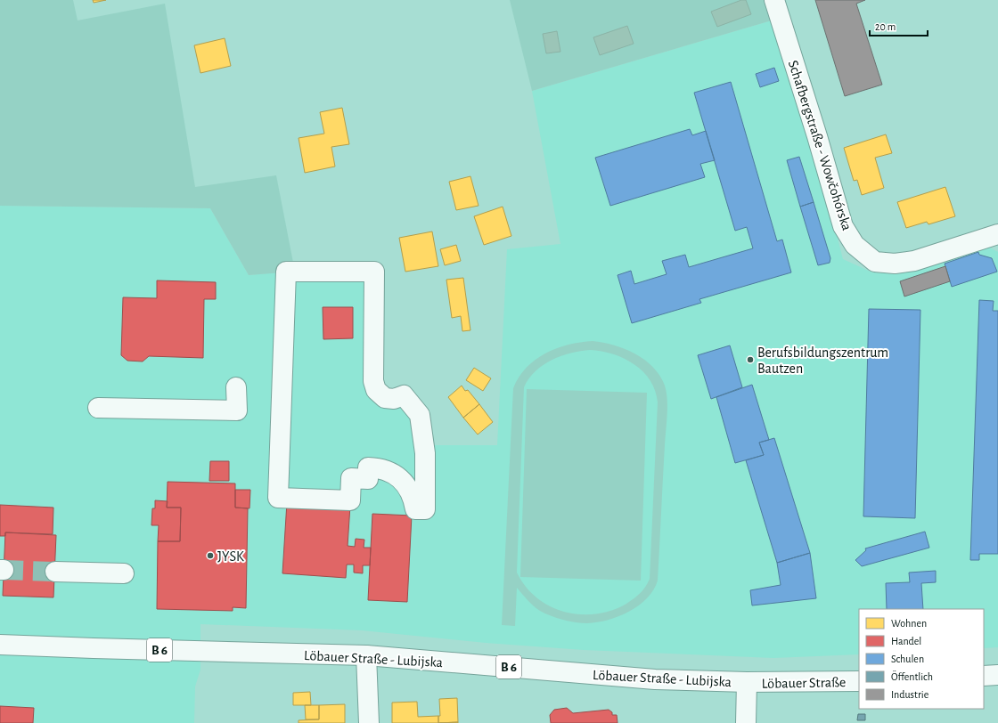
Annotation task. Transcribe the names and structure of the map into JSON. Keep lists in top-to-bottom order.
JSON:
{
  "streets": {
    "main road": [
      "Schafbergstraße - Wowčohórska",
      "B 6",
      "Löbauer Straße - Lubijska",
      "Löbauer Straße"
    ]
  },
  "crossings": [
    ["Löbauer Straße - Lubijska", "Löbauer Straße"]
  ],
  "places": ["Berufsbildungszentrum Bautzen", "JYSK"],
  "legend": [
    "Wohnen",
    "Handel",
    "Schulen",
    "Öffentlich",
    "Industrie"
  ],
  "scale_bar": "20 m"
}
